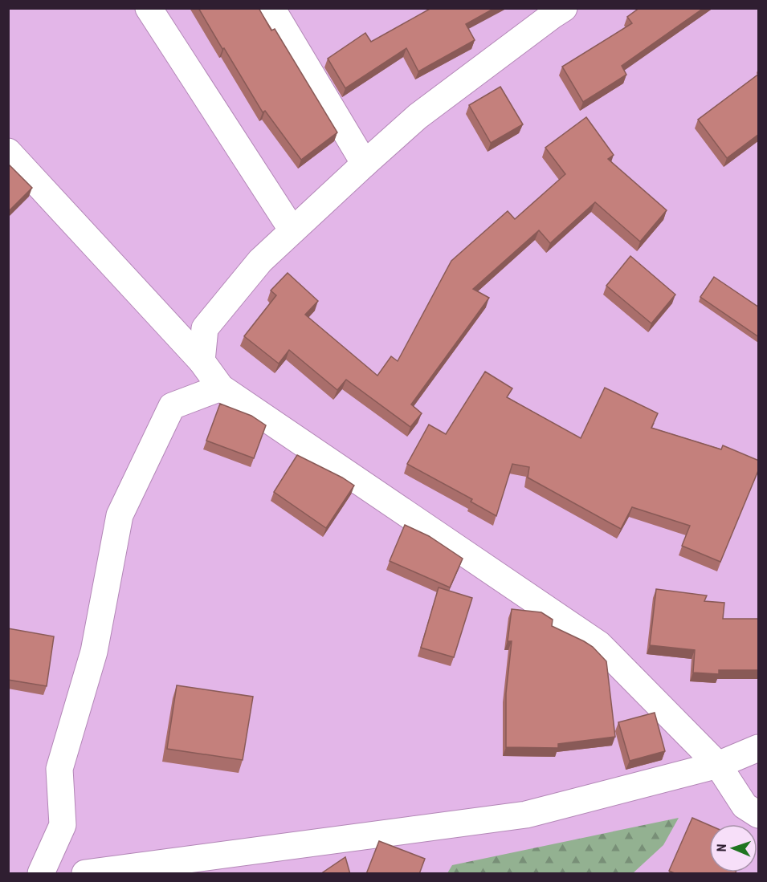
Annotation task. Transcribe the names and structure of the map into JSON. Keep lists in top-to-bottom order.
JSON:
{
  "north": "left"
}
